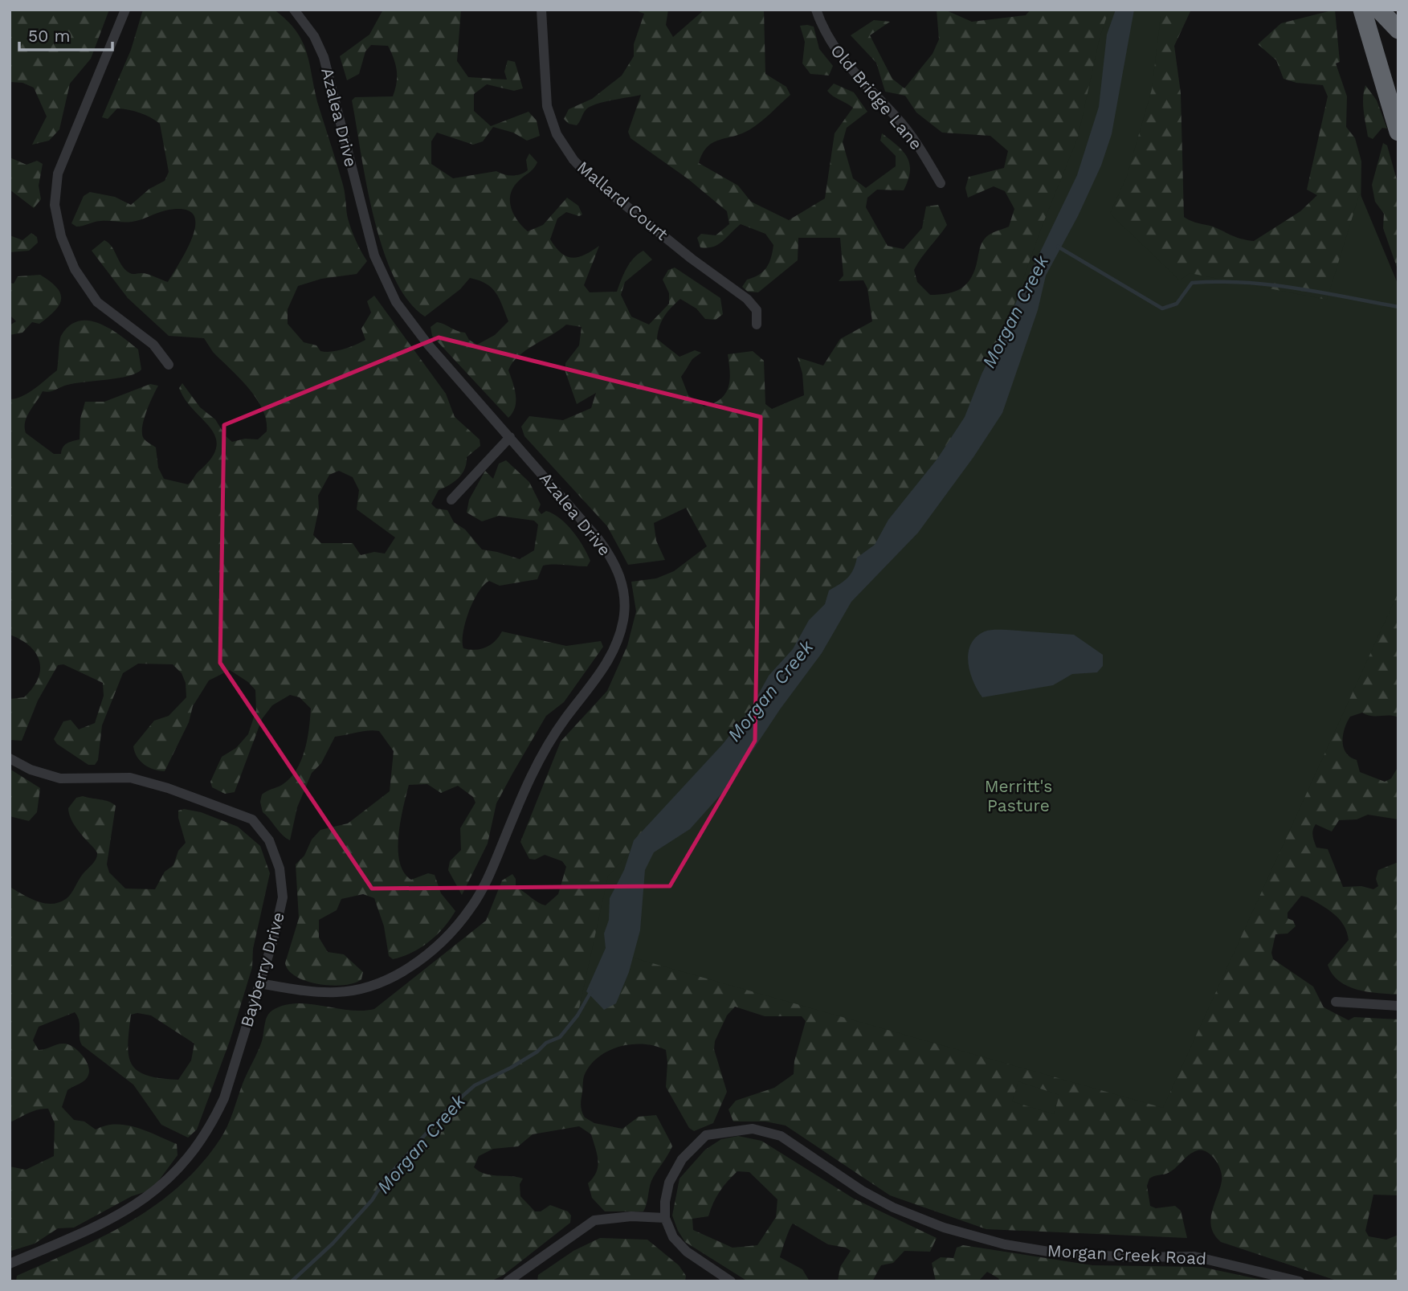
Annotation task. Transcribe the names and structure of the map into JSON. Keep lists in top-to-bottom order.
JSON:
{
  "streets": {
    "street": [
      "Old Bridge Lane",
      "Azalea Drive",
      "Mallard Court",
      "Bayberry Drive",
      "Morgan Creek Road"
    ]
  },
  "crossings": [
    ["Azalea Drive", "Bayberry Drive"]
  ],
  "water": ["Morgan Creek"],
  "parks": ["Merritt's Pasture"],
  "scale_bar": "50 m"
}
